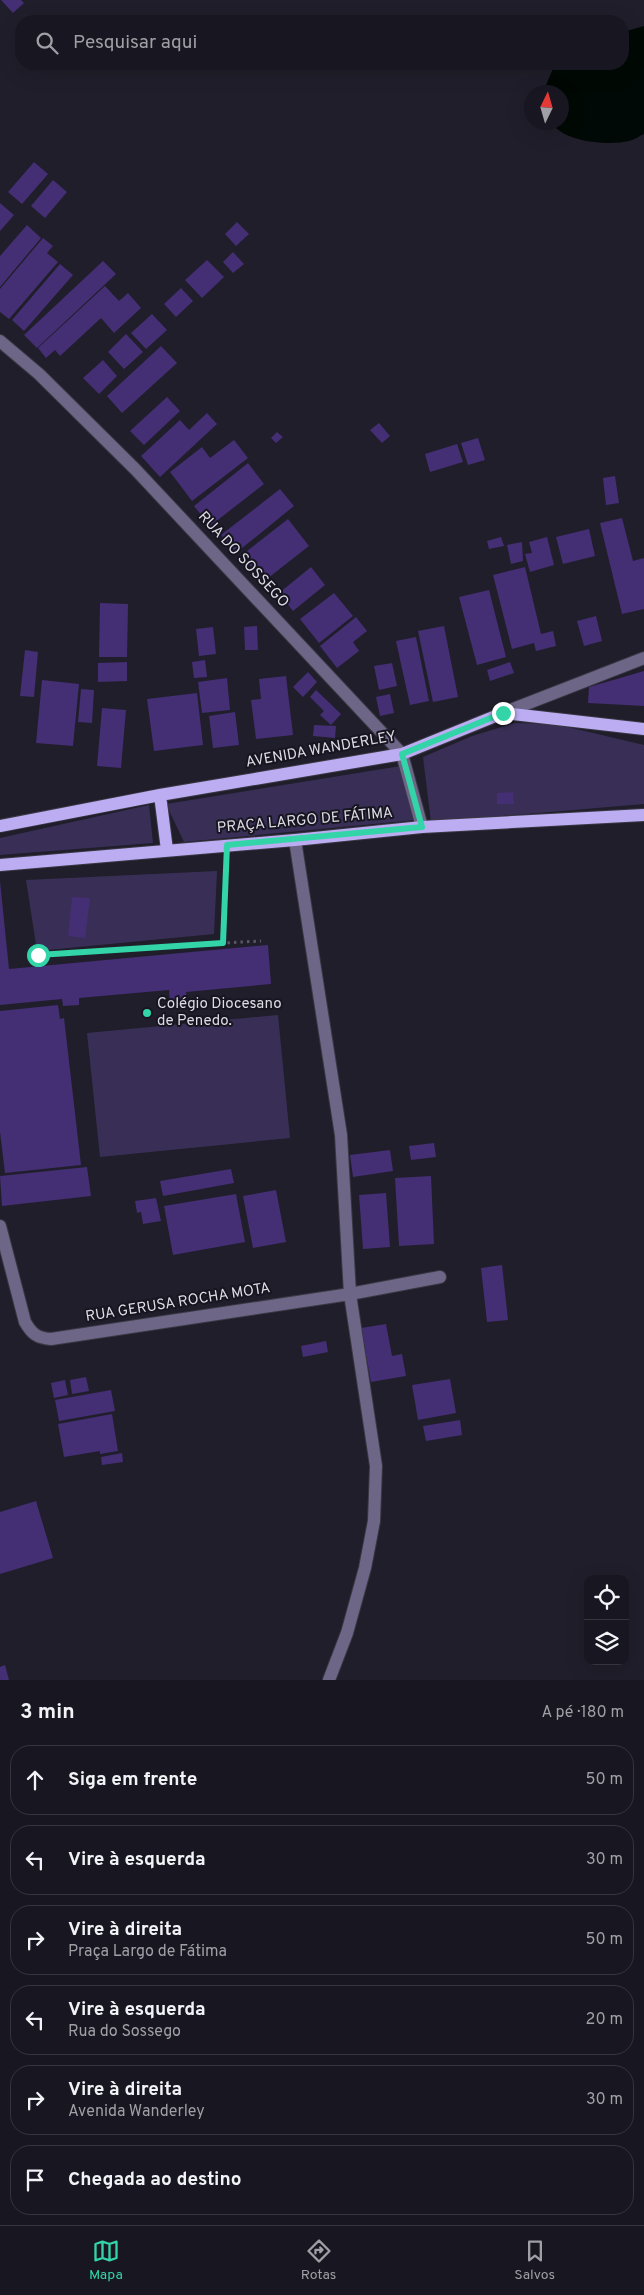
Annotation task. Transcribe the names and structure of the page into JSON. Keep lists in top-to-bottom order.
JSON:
{
  "streets": {
    "main road": ["AVENIDA WANDERLEY", "PRAÇA LARGO DE FÁTIMA"],
    "street": ["RUA DO SOSSEGO", "RUA GERUSA ROCHA MOTA"]
  },
  "crossings": [
    ["RUA DO SOSSEGO", "AVENIDA WANDERLEY"],
    ["RUA DO SOSSEGO", "PRAÇA LARGO DE FÁTIMA"]
  ],
  "places": ["Colégio Diocesano de Penedo."],
  "north": "top",
  "page": {
    "search": "Pesquisar aqui",
    "heading": ["3 min", "A pé · 180 m"],
    "list": [
      ["Siga em frente", "50 m"],
      ["Vire à esquerda", "30 m"],
      ["Vire à direita", "Praça Largo de Fátima", "50 m"],
      ["Vire à esquerda", "Rua do Sossego", "20 m"],
      ["Vire à direita", "Avenida Wanderley", "30 m"],
      "Chegada ao destino"
    ],
    "nav": ["Mapa", "Rotas", "Salvos"]
  }
}
